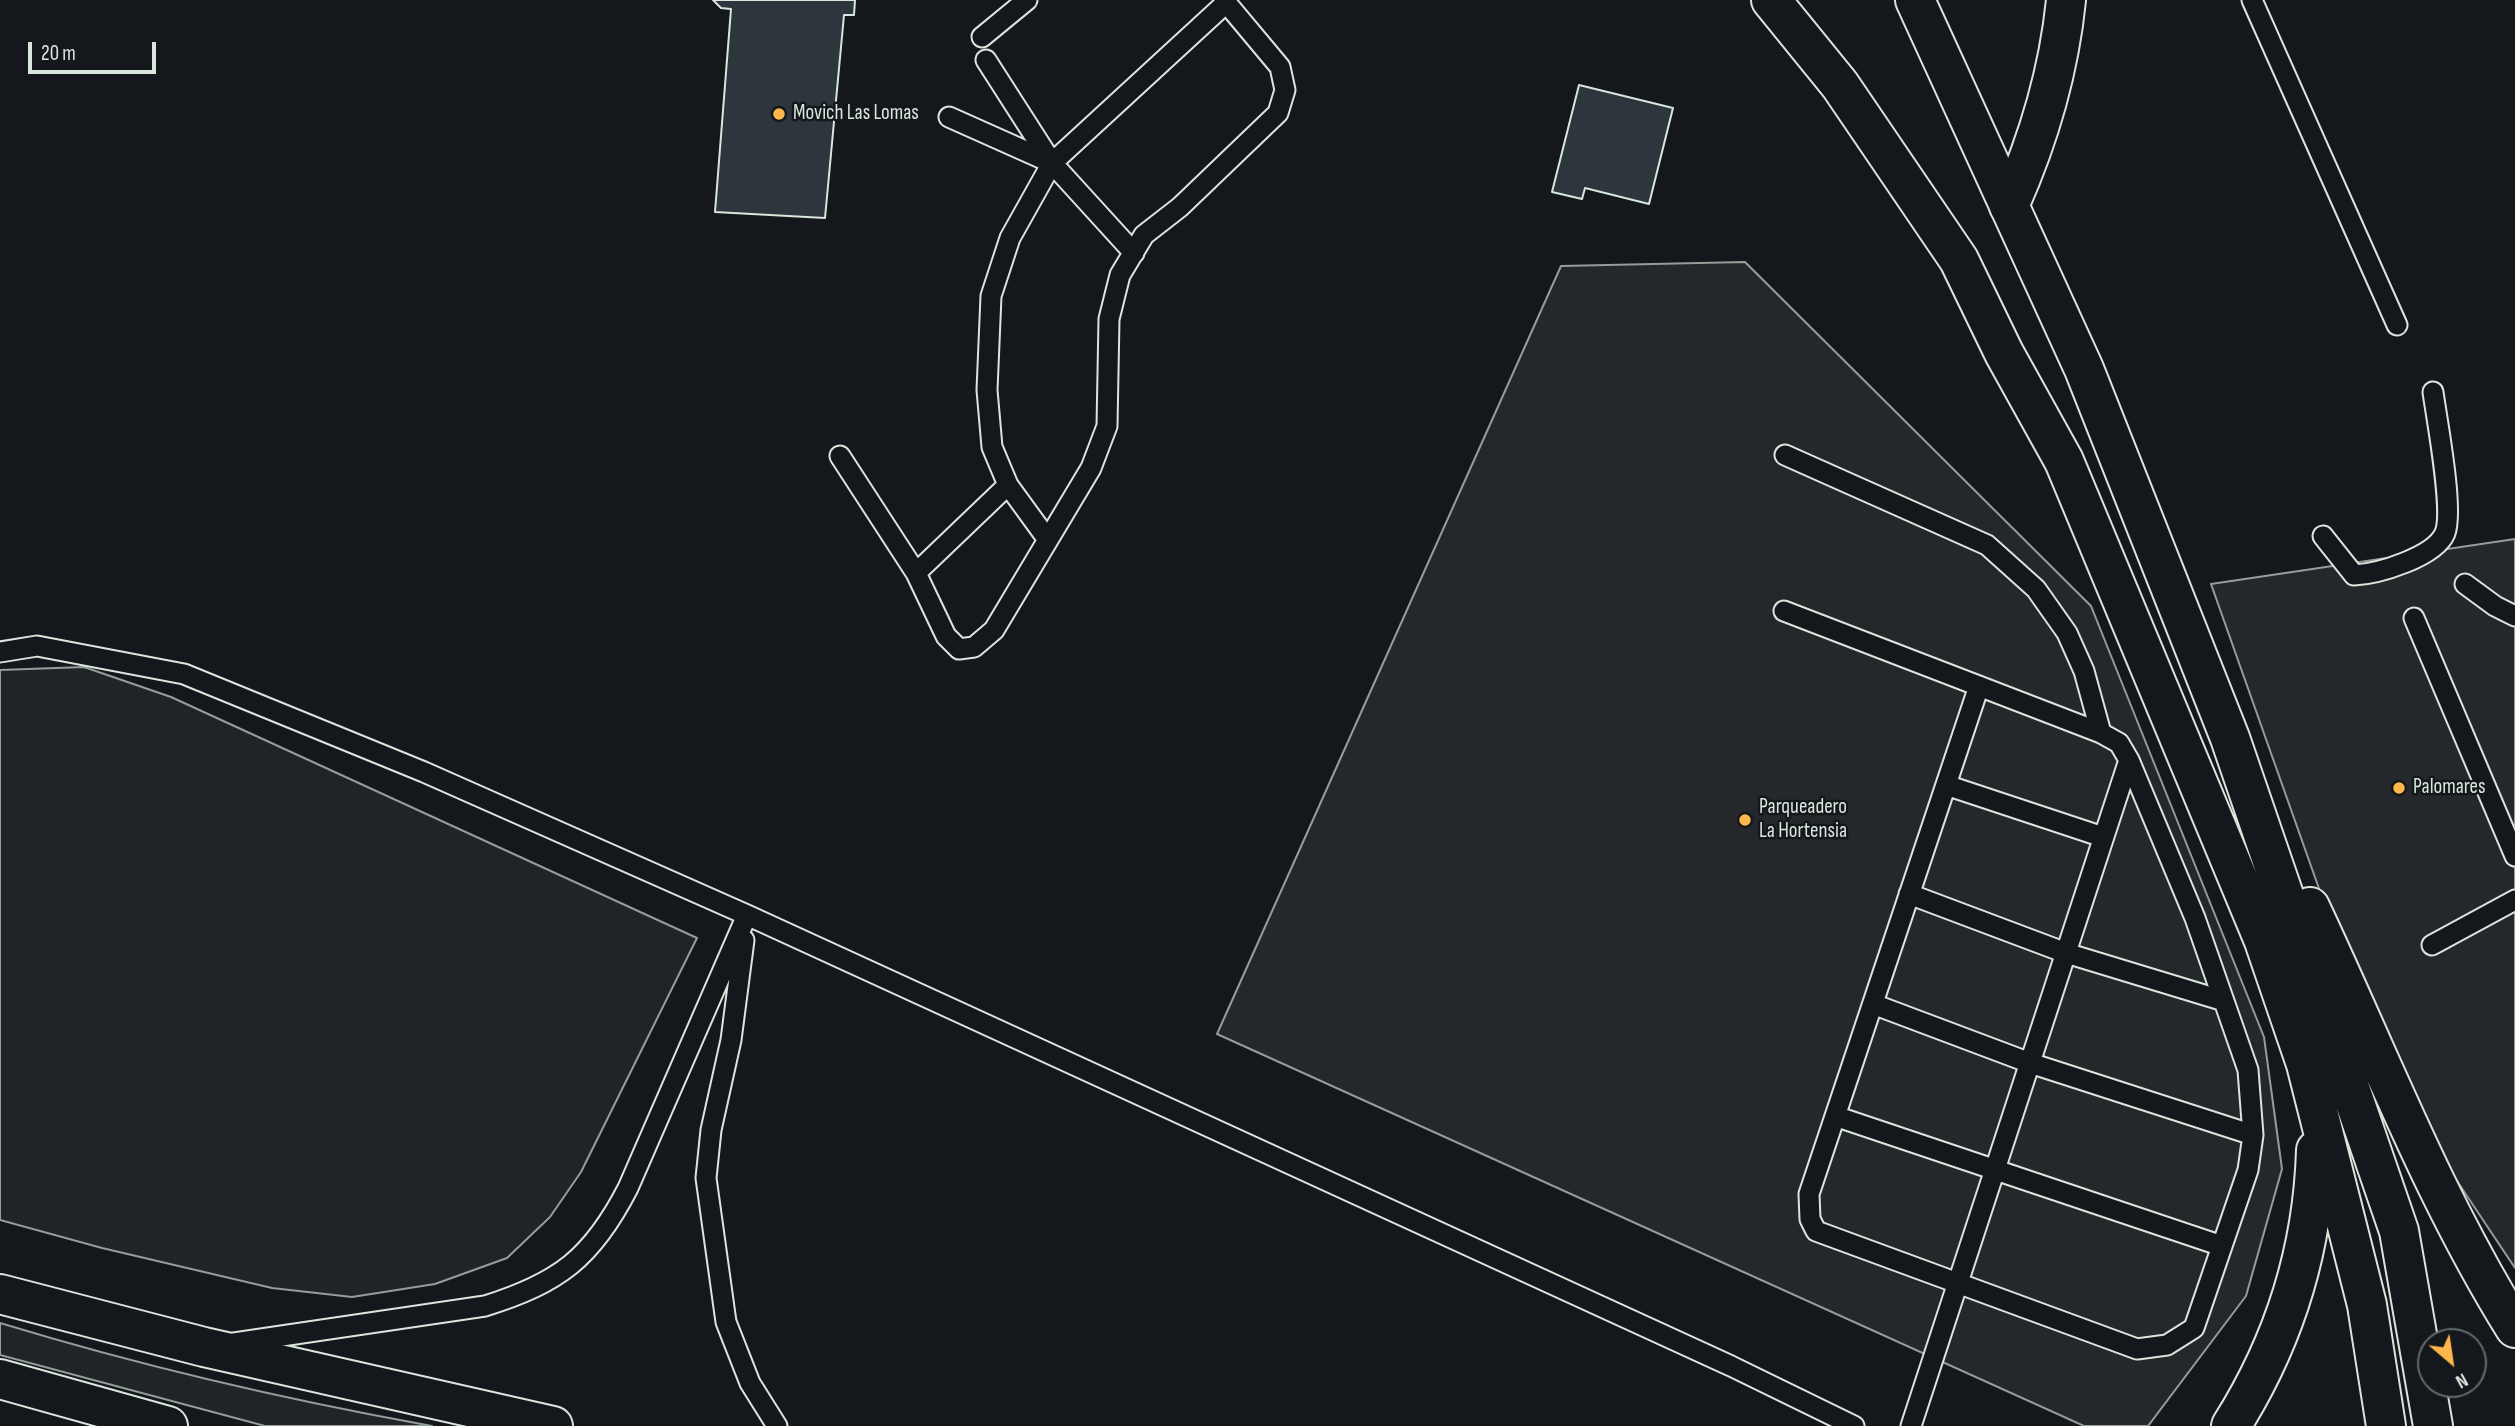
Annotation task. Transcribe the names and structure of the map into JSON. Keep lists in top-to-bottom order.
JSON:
{
  "places": ["Movich Las Lomas", "Palomares", "Parqueadero La Hortensia"],
  "scale_bar": "20 m",
  "north": "bottom right"
}
